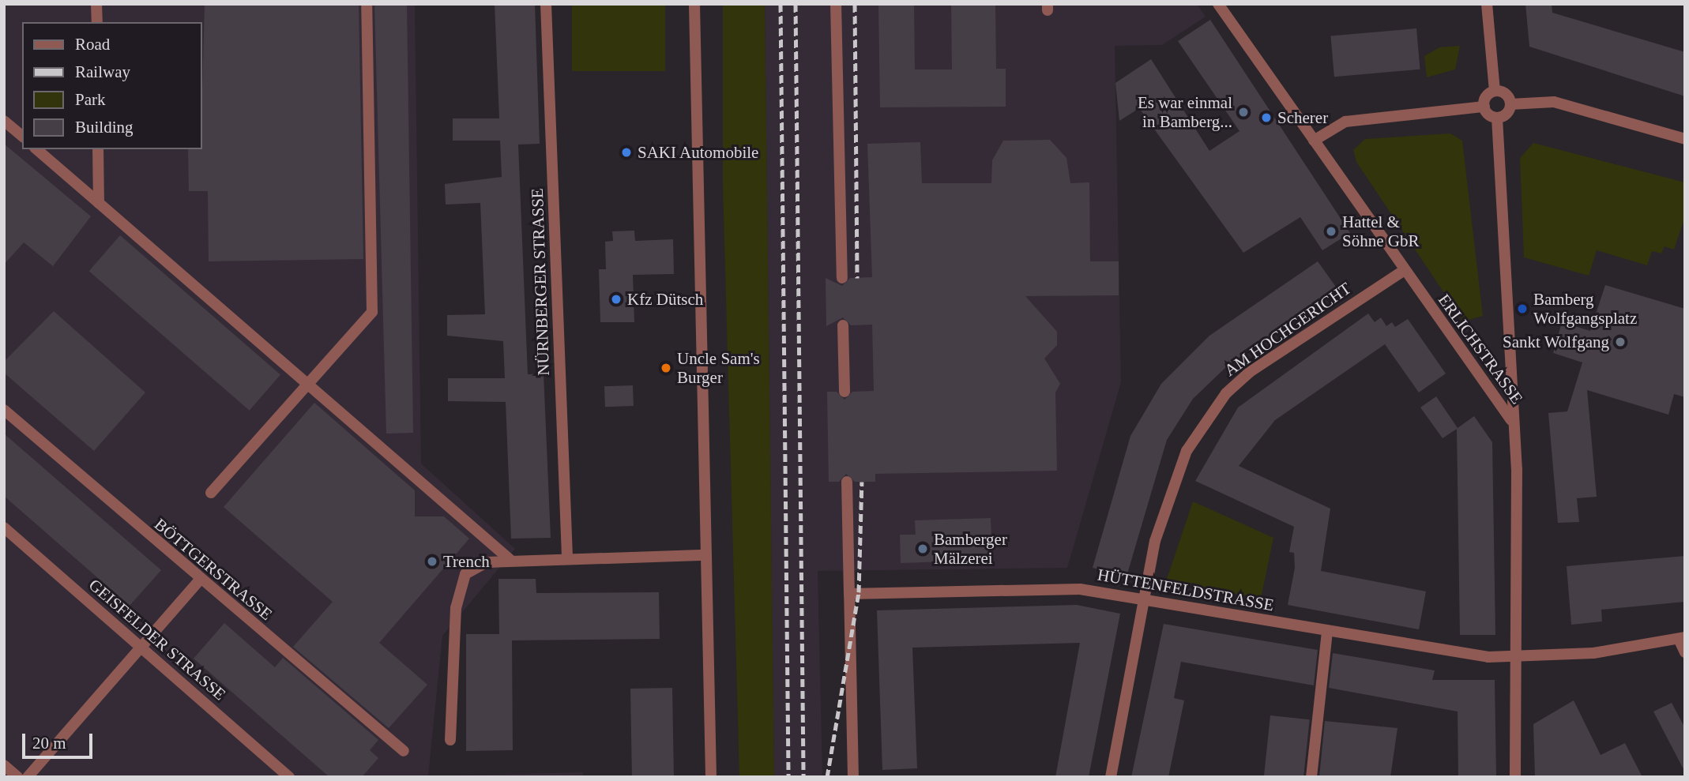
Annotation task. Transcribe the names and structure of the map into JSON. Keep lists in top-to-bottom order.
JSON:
{
  "streets": {
    "street": [
      "NÜRNBERGER STRASSE",
      "AM HOCHGERICHT",
      "ERLICHSTRASSE",
      "BÖTTGERSTRASSE",
      "HÜTTENFELDSTRASSE",
      "GEISFELDER STRASSE"
    ]
  },
  "crossings": [
    ["AM HOCHGERICHT", "ERLICHSTRASSE"],
    ["AM HOCHGERICHT", "HÜTTENFELDSTRASSE"],
    ["ERLICHSTRASSE", "HÜTTENFELDSTRASSE"]
  ],
  "places": [
    "Es war einmal in Bamberg...",
    "Scherer",
    "SAKI Automobile",
    "Hattel & Söhne GbR",
    "Kfz Dütsch",
    "Bamberg Wolfgangsplatz",
    "Sankt Wolfgang",
    "Uncle Sam's Burger",
    "Bamberger Mälzerei",
    "Trench"
  ],
  "legend": [
    "Road",
    "Railway",
    "Park",
    "Building"
  ],
  "scale_bar": "20 m"
}
